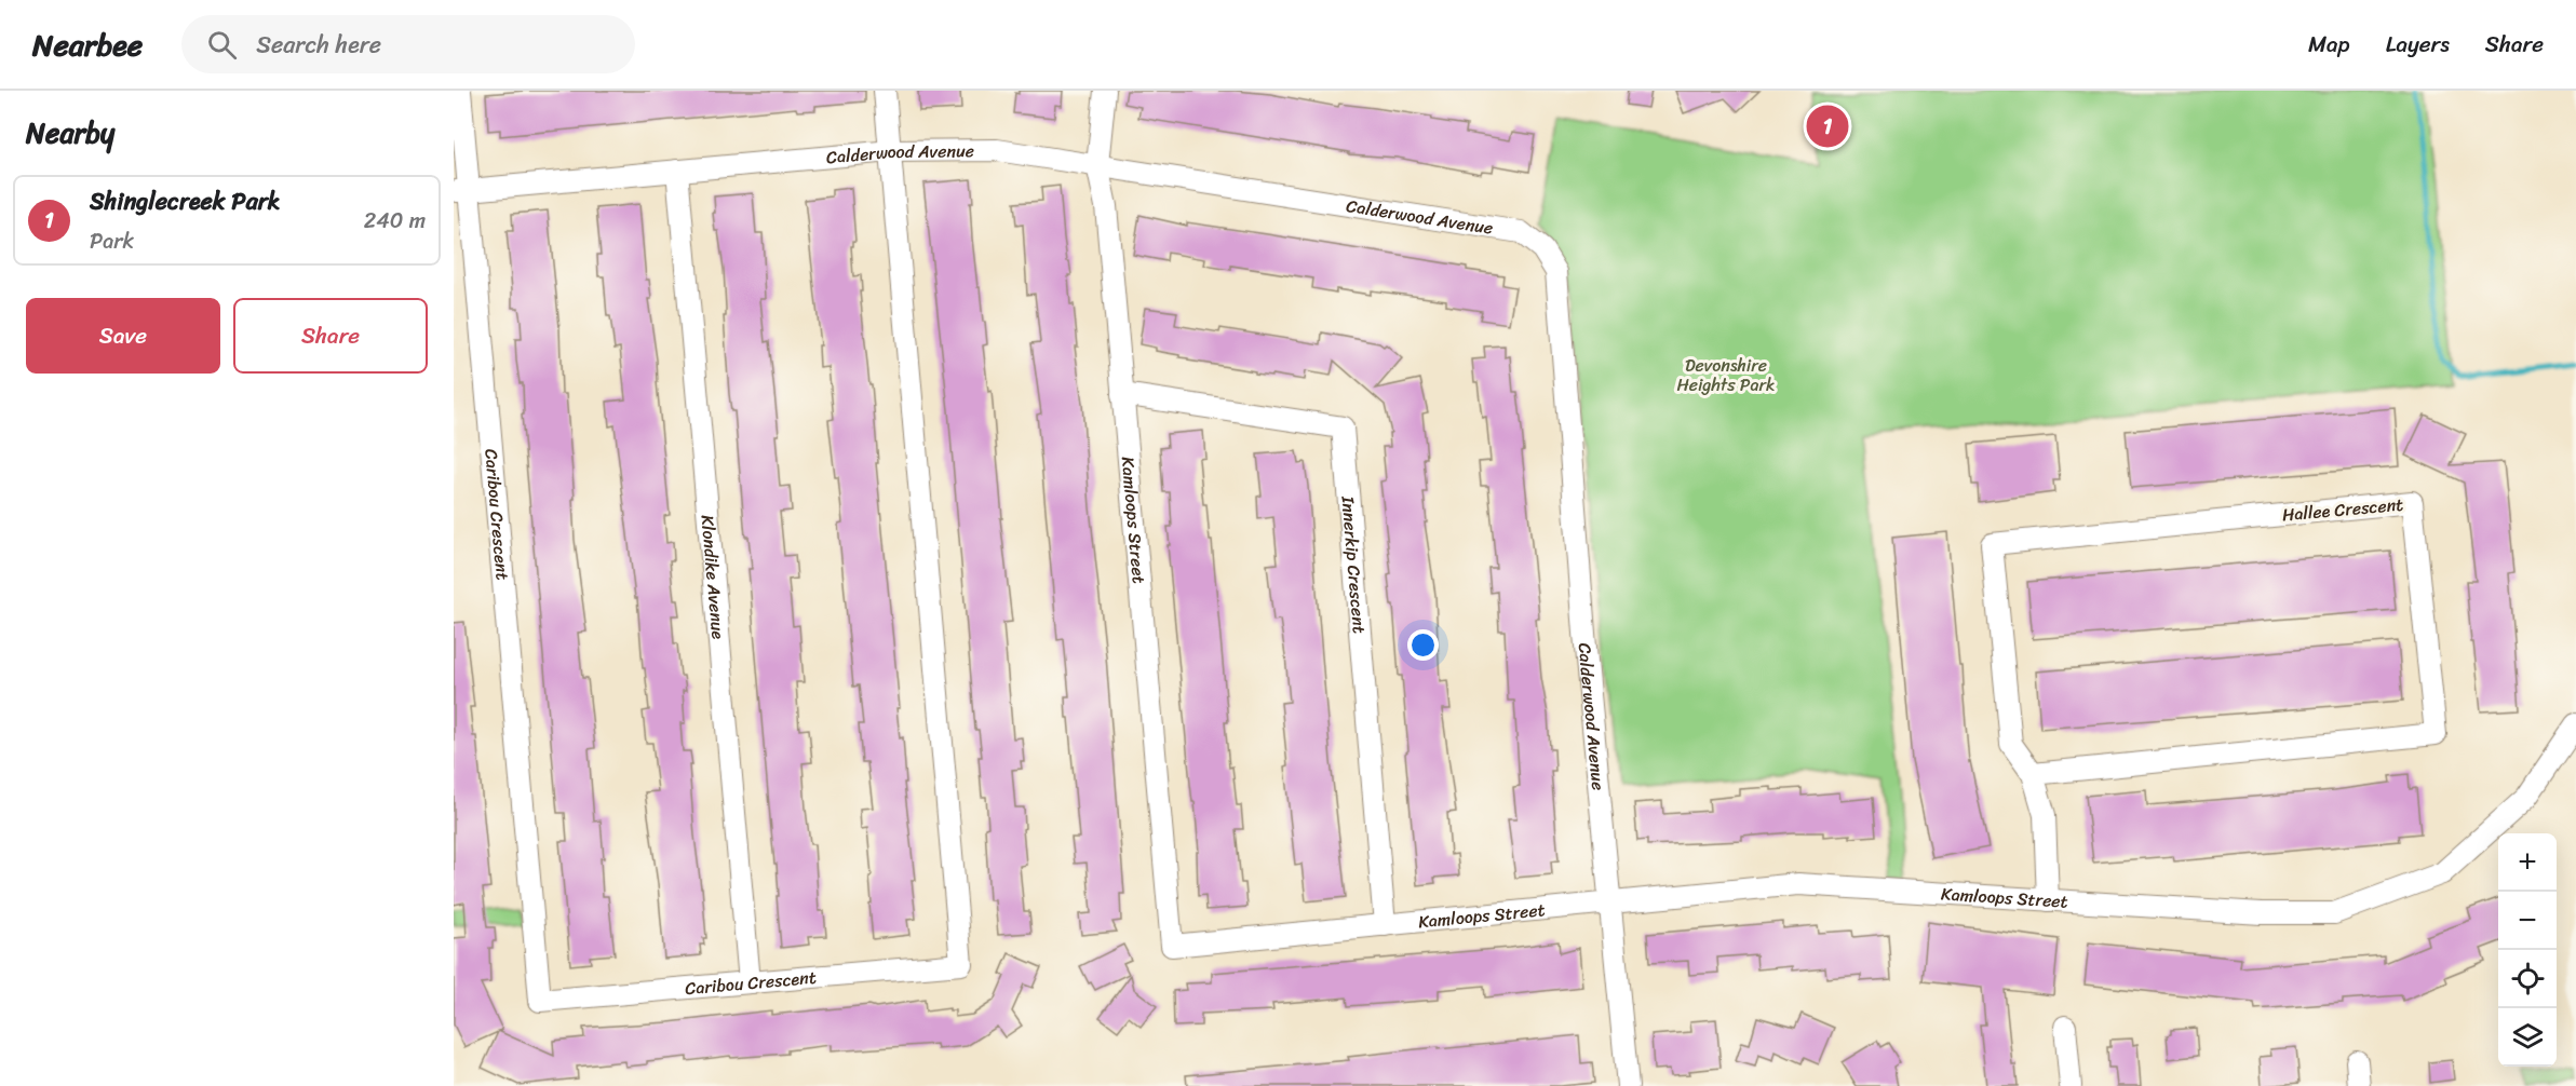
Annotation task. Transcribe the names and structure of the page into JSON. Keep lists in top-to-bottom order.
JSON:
{
  "streets": {
    "street": [
      "Calderwood Avenue",
      "Hallee Crescent",
      "Caribou Crescent",
      "Kamloops Street",
      "Innerkip Crescent",
      "Klondike Avenue"
    ]
  },
  "crossings": [
    ["Calderwood Avenue", "Caribou Crescent"],
    ["Calderwood Avenue", "Kamloops Street"],
    ["Calderwood Avenue", "Klondike Avenue"],
    ["Hallee Crescent", "Kamloops Street"],
    ["Caribou Crescent", "Klondike Avenue"],
    ["Kamloops Street", "Innerkip Crescent"]
  ],
  "parks": ["Devonshire Heights Park"],
  "page": {
    "header": "Nearbee",
    "search": "Search here",
    "nav": ["Map", "Layers", "Share"],
    "heading": "Nearby",
    "pins": "1",
    "list": [
      {
        "mark": "1",
        "name": "Shinglecreek Park",
        "note": "Park",
        "value": "240 m"
      }
    ],
    "buttons": ["Save", "Share"],
    "map_buttons": ["+", "−"]
  }
}
